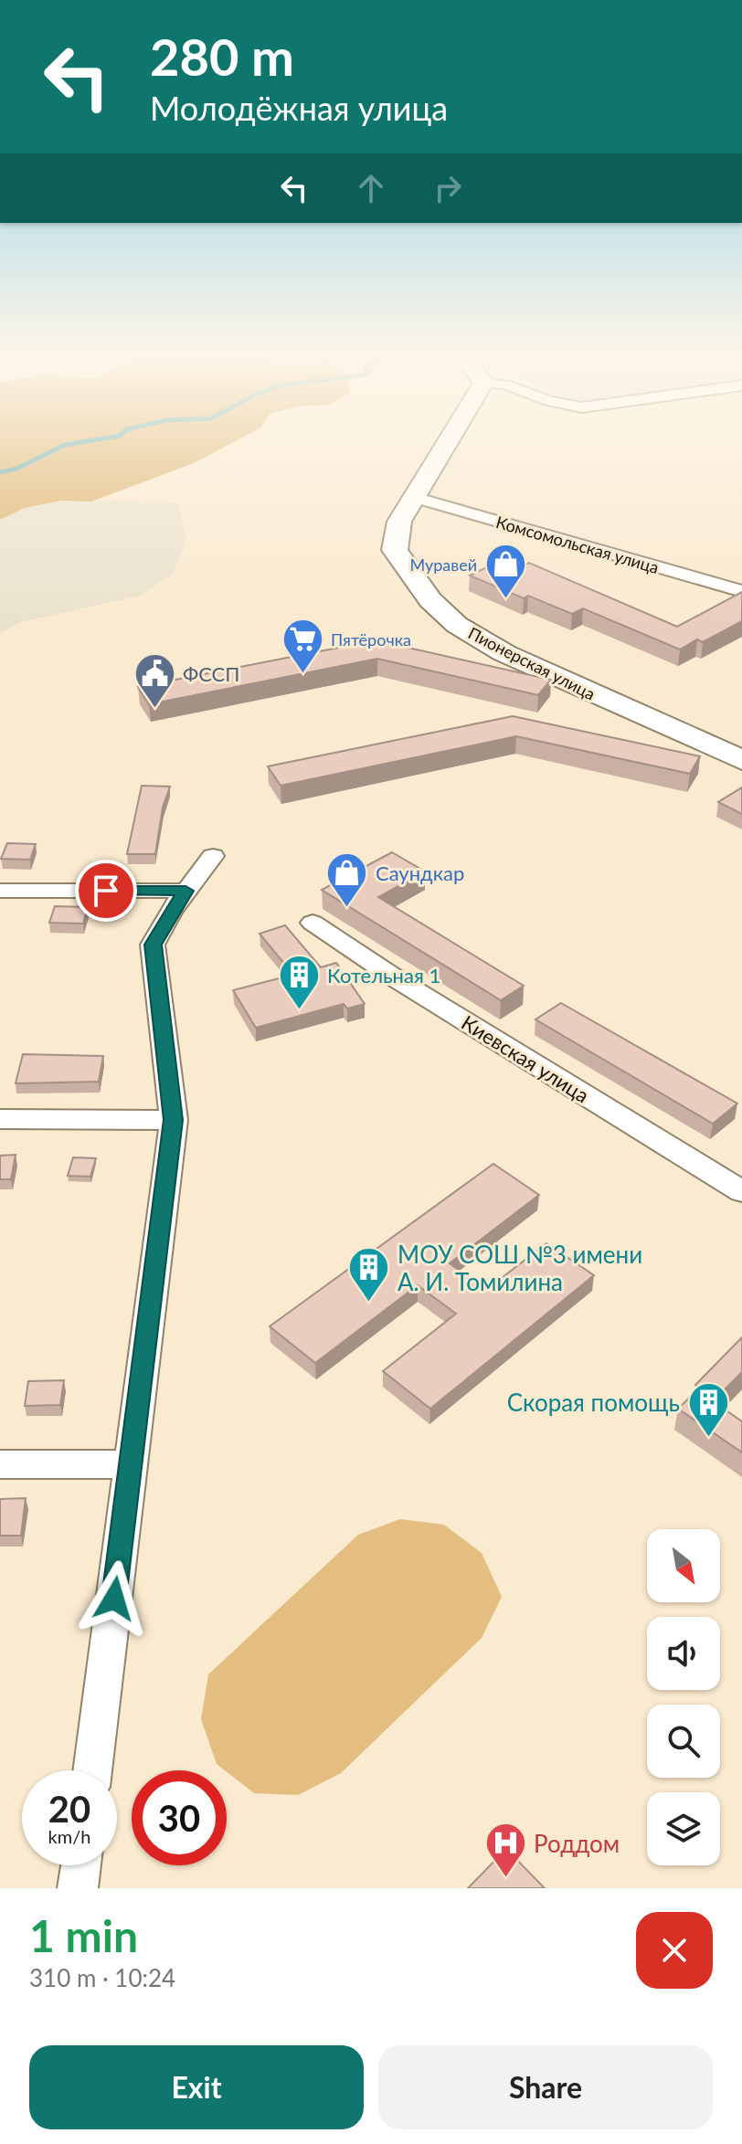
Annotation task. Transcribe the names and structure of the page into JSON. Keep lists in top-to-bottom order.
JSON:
{
  "streets": {
    "main road": ["Пионерская улица"],
    "street": ["Комсомольская улица", "Киевская улица"]
  },
  "crossings": [
    ["Комсомольская улица", "Пионерская улица"]
  ],
  "places": {
    "shop": ["Муравей", "Саундкар"],
    "supermarket": ["Пятёрочка"],
    "public building": ["ФССП"],
    "building": ["Котельная 1", "МОУ СОШ №3 имени А. И. Томилина", "Скорая помощь"],
    "hospital": ["Роддом"]
  },
  "north": "bottom right",
  "page": {
    "turn": ["280 m", "Молодёжная улица"],
    "speed": "20 km/h",
    "limit": "30",
    "heading": ["1 min", "310 m · 10:24"],
    "buttons": ["Exit", "Share"]
  }
}
